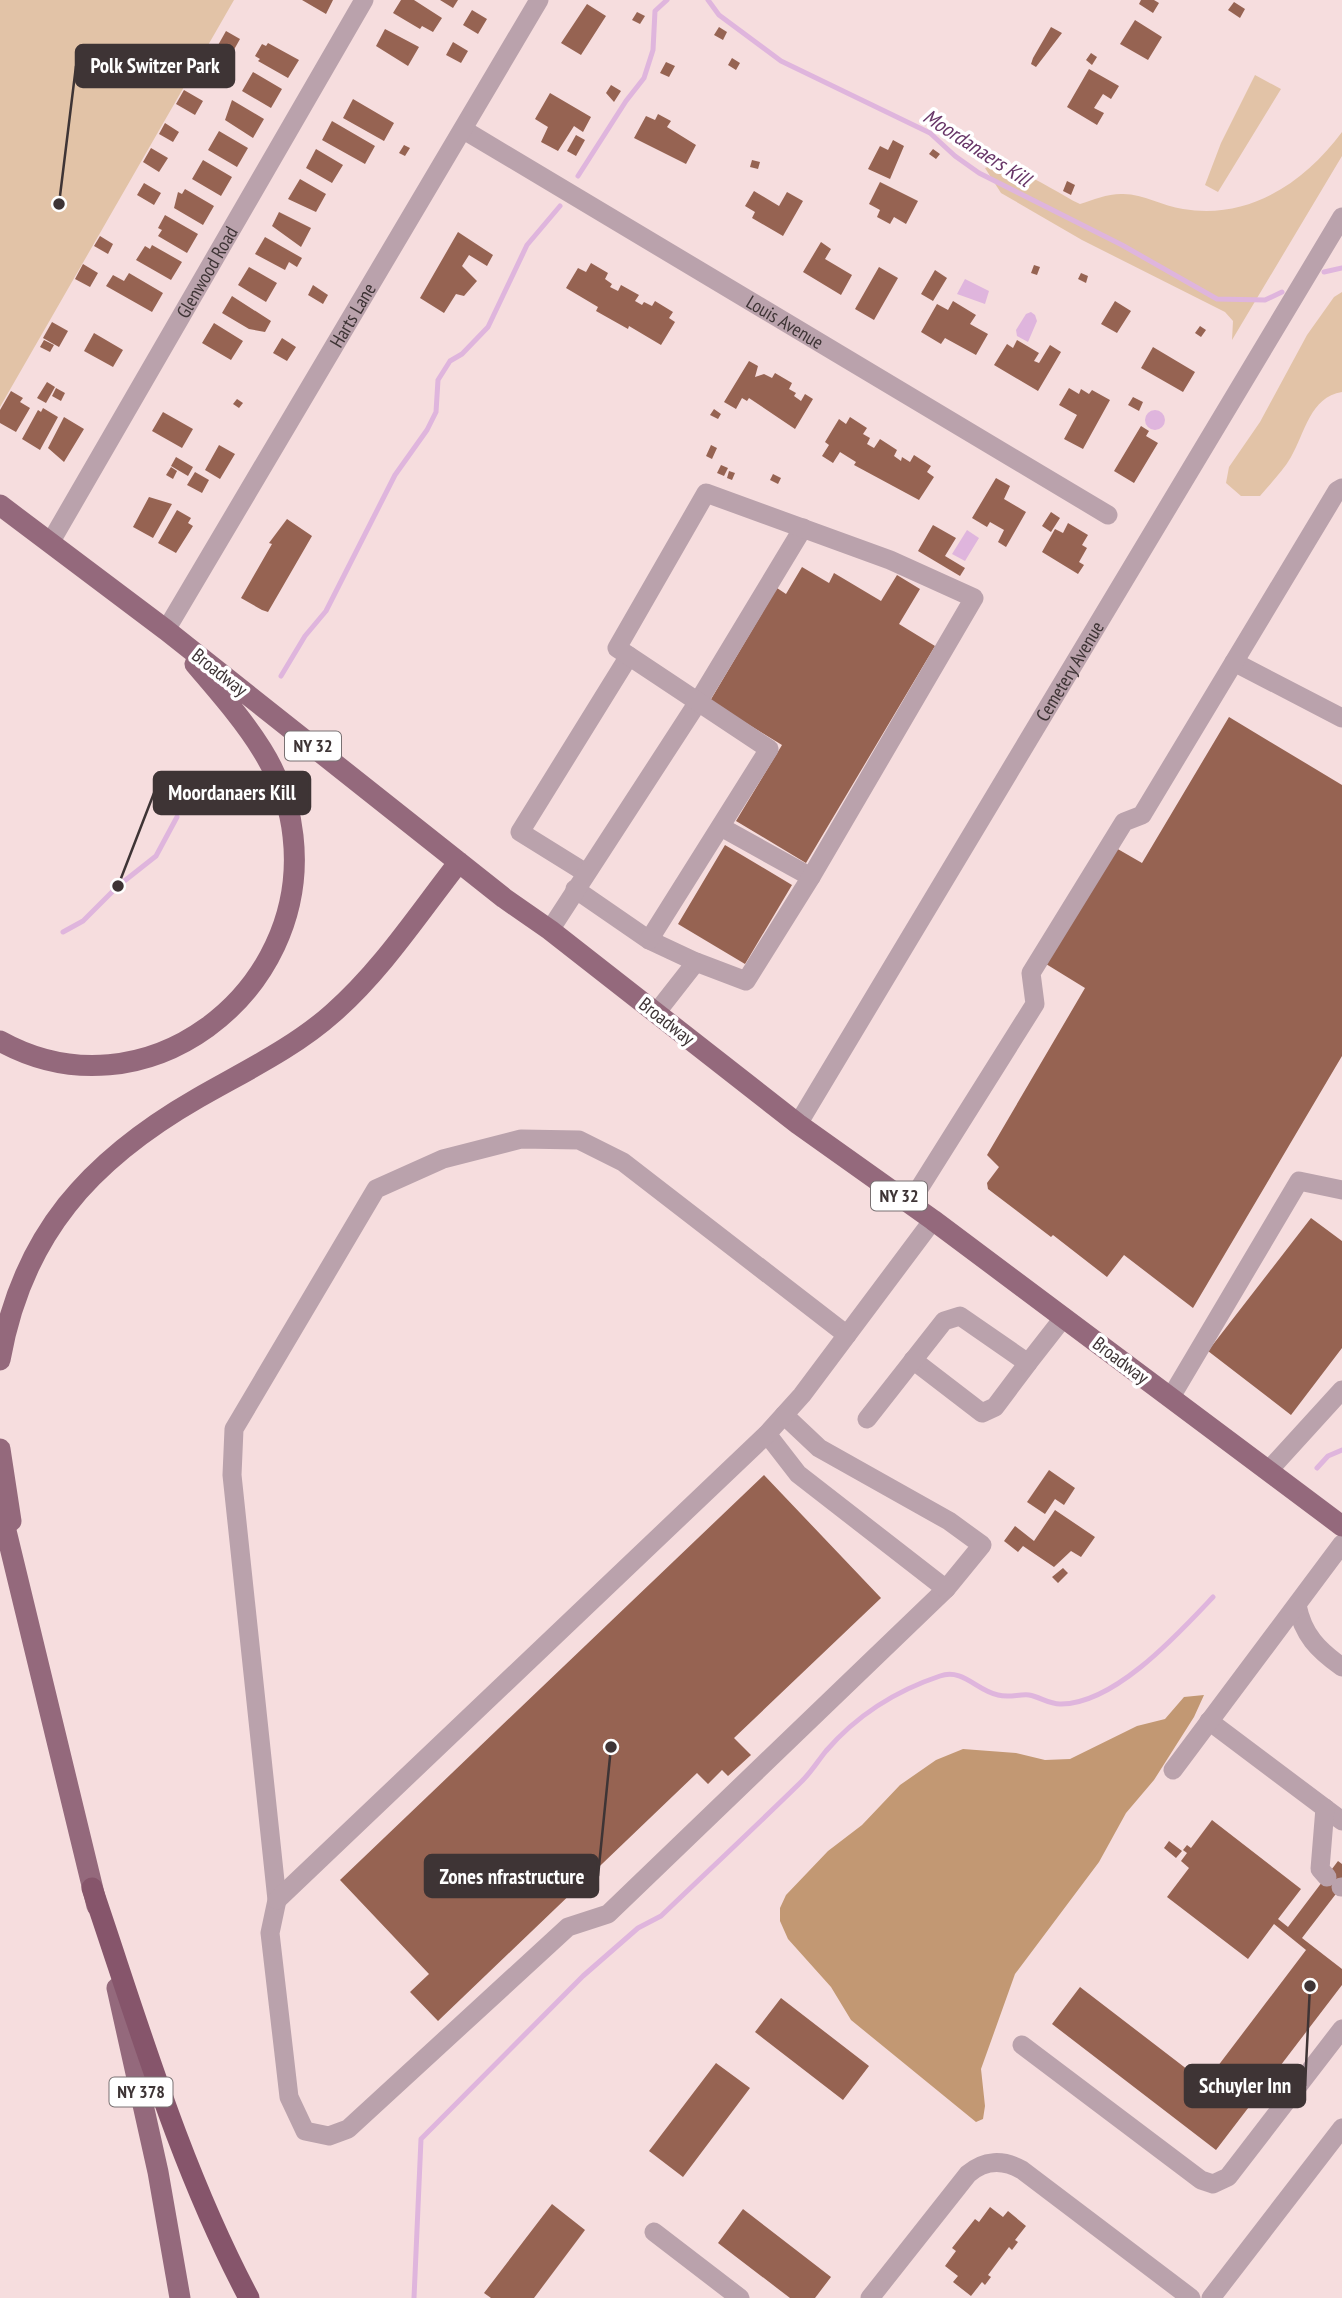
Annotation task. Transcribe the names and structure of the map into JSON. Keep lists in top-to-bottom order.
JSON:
{
  "streets": {
    "main road": ["Broadway", "NY 32", "NY 378"],
    "street": [
      "Glenwood Road",
      "Harts Lane",
      "Louis Avenue",
      "Cemetery Avenue"
    ]
  },
  "crossings": [
    ["Glenwood Road", "Broadway"],
    ["Harts Lane", "Louis Avenue"],
    ["Harts Lane", "Broadway"],
    ["Cemetery Avenue", "Broadway"]
  ],
  "water": ["Moordanaers Kill"],
  "places": [
    "Polk Switzer Park",
    "Moordanaers Kill",
    "Zones nfrastructure",
    "Schuyler Inn"
  ]
}
